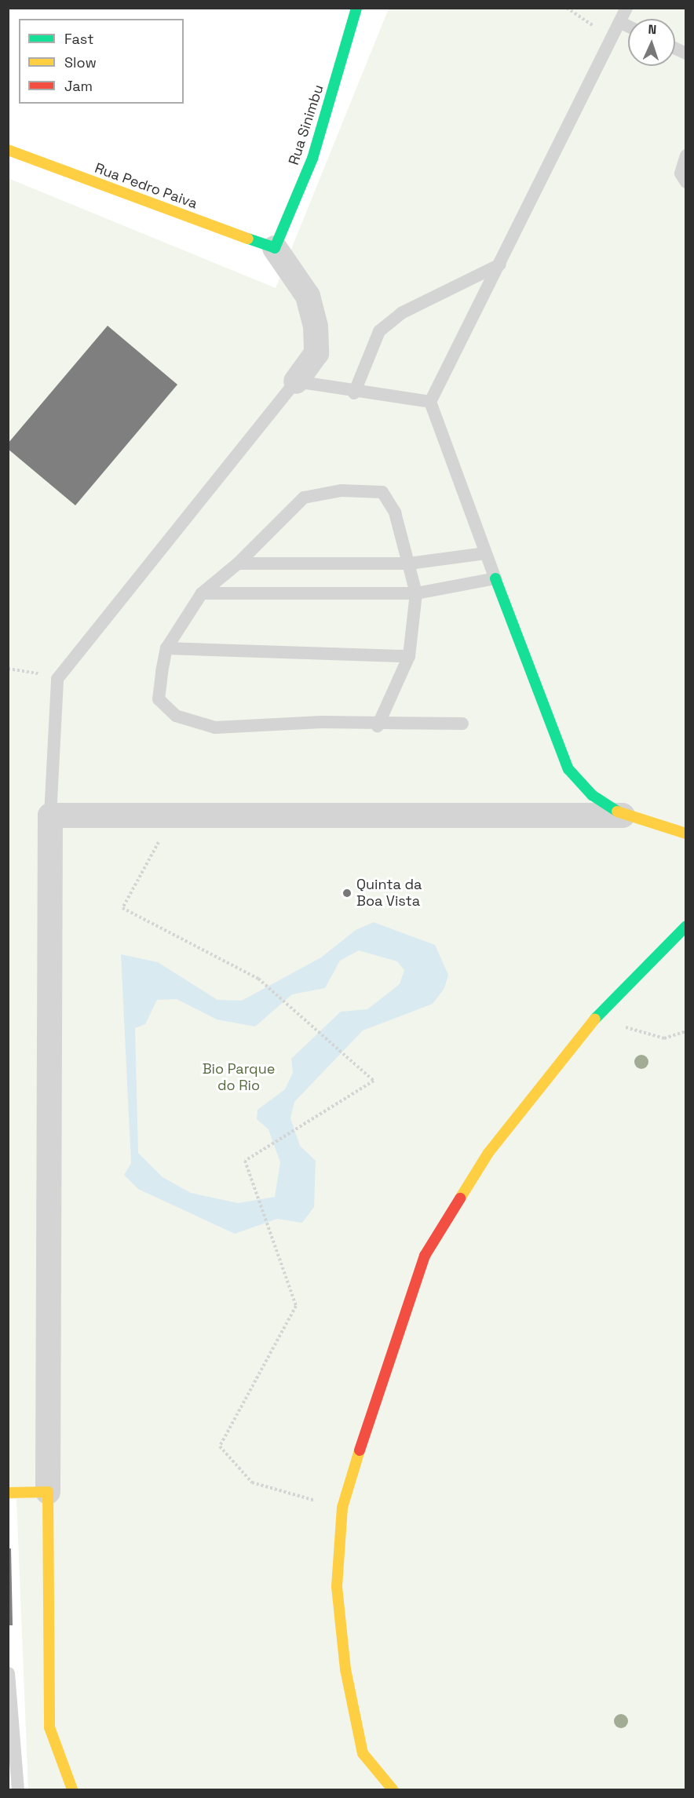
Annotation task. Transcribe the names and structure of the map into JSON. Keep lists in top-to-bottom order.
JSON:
{
  "streets": {
    "street": ["Rua Sinimbu", "Rua Pedro Paiva"]
  },
  "crossings": [
    ["Rua Sinimbu", "Rua Pedro Paiva"]
  ],
  "parks": ["Bio Parque do Rio"],
  "places": ["Quinta da Boa Vista"],
  "legend": ["Fast", "Slow", "Jam"],
  "north": "top"
}
